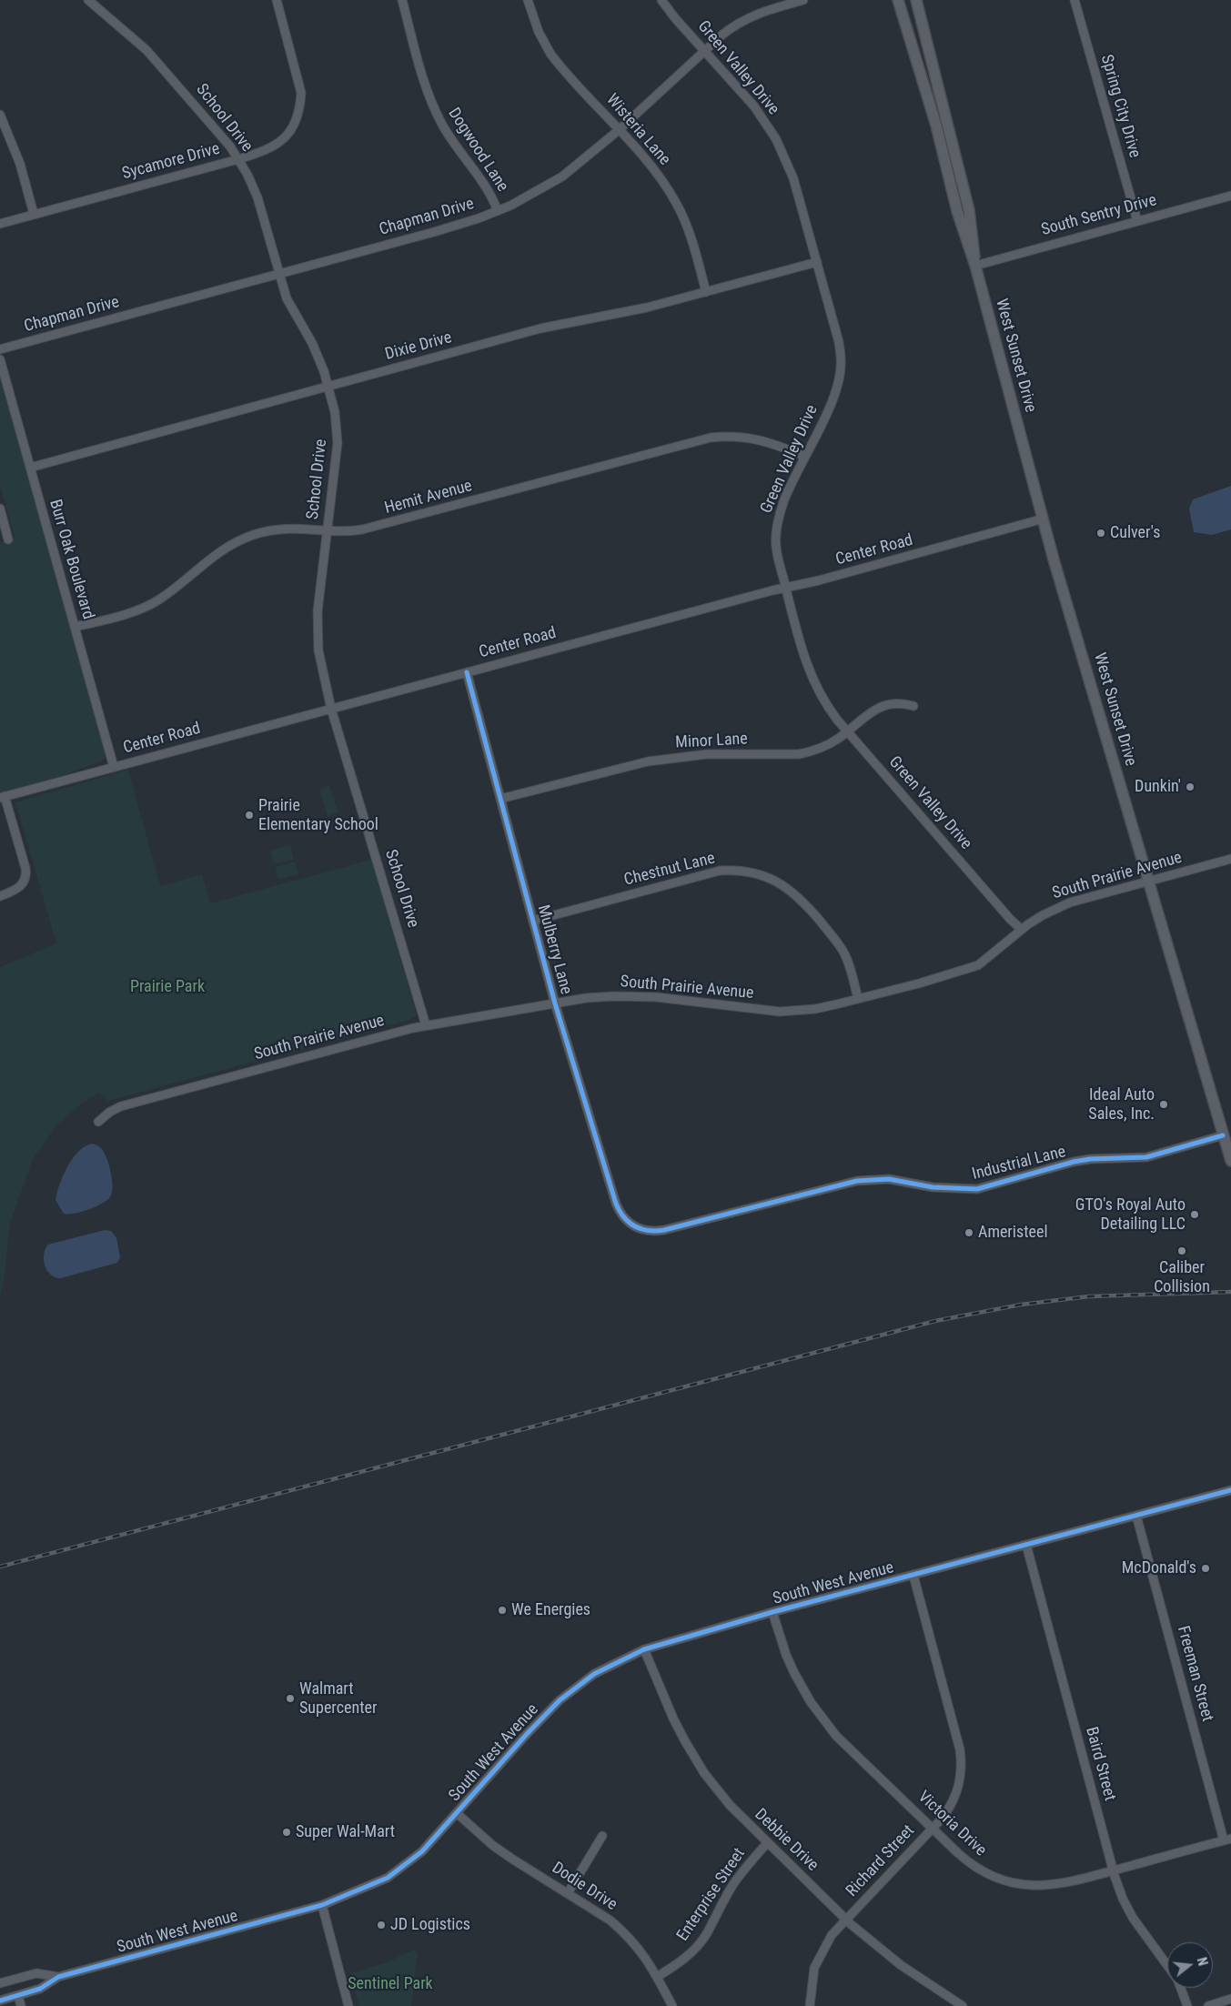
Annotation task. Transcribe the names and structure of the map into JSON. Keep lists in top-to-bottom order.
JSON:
{
  "streets": {
    "main road": ["West Sunset Drive"],
    "street": [
      "Green Valley Drive",
      "Spring City Drive",
      "School Drive",
      "Wisteria Lane",
      "Dogwood Lane",
      "Sycamore Drive",
      "South Sentry Drive",
      "Chapman Drive",
      "Dixie Drive",
      "Hemit Avenue",
      "Center Road",
      "Burr Oak Boulevard",
      "Minor Lane",
      "Chestnut Lane",
      "South Prairie Avenue",
      "Mulberry Lane",
      "Industrial Lane",
      "South West Avenue",
      "Freeman Street",
      "Baird Street",
      "Victoria Drive",
      "Debbie Drive",
      "Richard Street",
      "Dodie Drive",
      "Enterprise Street"
    ]
  },
  "crossings": [
    ["Green Valley Drive", "Chapman Drive"],
    ["Green Valley Drive", "Dixie Drive"],
    ["Green Valley Drive", "Hemit Avenue"],
    ["Green Valley Drive", "Center Road"],
    ["Green Valley Drive", "Minor Lane"],
    ["Green Valley Drive", "South Prairie Avenue"],
    ["Spring City Drive", "South Sentry Drive"],
    ["School Drive", "Sycamore Drive"],
    ["School Drive", "Chapman Drive"],
    ["School Drive", "Dixie Drive"],
    ["School Drive", "Hemit Avenue"],
    ["School Drive", "Center Road"],
    ["School Drive", "South Prairie Avenue"],
    ["Wisteria Lane", "Chapman Drive"],
    ["Wisteria Lane", "Dixie Drive"],
    ["Dogwood Lane", "Chapman Drive"],
    ["South Sentry Drive", "West Sunset Drive"],
    ["Dixie Drive", "Burr Oak Boulevard"],
    ["West Sunset Drive", "Center Road"],
    ["West Sunset Drive", "South Prairie Avenue"],
    ["West Sunset Drive", "Industrial Lane"],
    ["Hemit Avenue", "Burr Oak Boulevard"],
    ["Center Road", "Burr Oak Boulevard"],
    ["Center Road", "Mulberry Lane"],
    ["Minor Lane", "Mulberry Lane"],
    ["Chestnut Lane", "South Prairie Avenue"],
    ["Chestnut Lane", "Mulberry Lane"],
    ["South Prairie Avenue", "Mulberry Lane"],
    ["Mulberry Lane", "Industrial Lane"],
    ["South West Avenue", "Freeman Street"],
    ["South West Avenue", "Baird Street"],
    ["South West Avenue", "Victoria Drive"],
    ["South West Avenue", "Debbie Drive"],
    ["South West Avenue", "Richard Street"],
    ["South West Avenue", "Dodie Drive"],
    ["Freeman Street", "Victoria Drive"],
    ["Baird Street", "Victoria Drive"],
    ["Victoria Drive", "Richard Street"],
    ["Debbie Drive", "Richard Street"],
    ["Debbie Drive", "Enterprise Street"],
    ["Dodie Drive", "Enterprise Street"]
  ],
  "parks": ["Prairie Park", "Sentinel Park"],
  "places": [
    "Culver's",
    "Dunkin'",
    "Prairie Elementary School",
    "Ideal Auto Sales, Inc.",
    "GTO's Royal Auto Detailing LLC",
    "Ameristeel",
    "Caliber Collision",
    "McDonald's",
    "We Energies",
    "Walmart Supercenter",
    "Super Wal-Mart",
    "JD Logistics"
  ],
  "north": "right"
}
